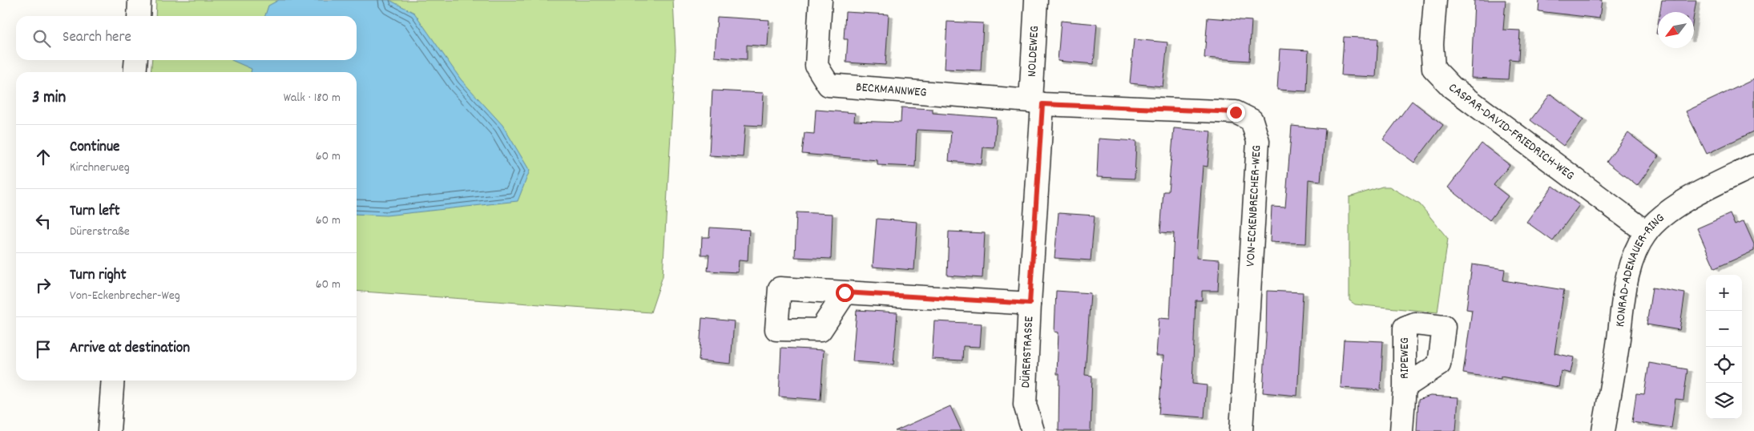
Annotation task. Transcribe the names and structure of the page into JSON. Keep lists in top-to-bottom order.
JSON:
{
  "streets": {
    "street": [
      "NOLDEWEG",
      "BECKMANNWEG",
      "CASPAR-DAVID-FRIEDRICH-WEG",
      "VON-ECKENBRECHER-WEG",
      "KONRAD-ADENAUER-RING",
      "DÜRERSTRASSE",
      "RIPEWEG"
    ]
  },
  "crossings": [
    ["NOLDEWEG", "BECKMANNWEG"],
    ["NOLDEWEG", "VON-ECKENBRECHER-WEG"],
    ["NOLDEWEG", "DÜRERSTRASSE"],
    ["BECKMANNWEG", "VON-ECKENBRECHER-WEG"],
    ["BECKMANNWEG", "DÜRERSTRASSE"],
    ["CASPAR-DAVID-FRIEDRICH-WEG", "KONRAD-ADENAUER-RING"],
    ["VON-ECKENBRECHER-WEG", "DÜRERSTRASSE"]
  ],
  "north": "bottom left",
  "page": {
    "search": "Search here",
    "heading": ["3 min", "Walk · 180 m"],
    "list": [
      ["Continue", "Kirchnerweg", "60 m"],
      ["Turn left", "Dürerstraße", "60 m"],
      ["Turn right", "Von-Eckenbrecher-Weg", "60 m"],
      "Arrive at destination"
    ],
    "map_buttons": ["+", "−"]
  }
}
